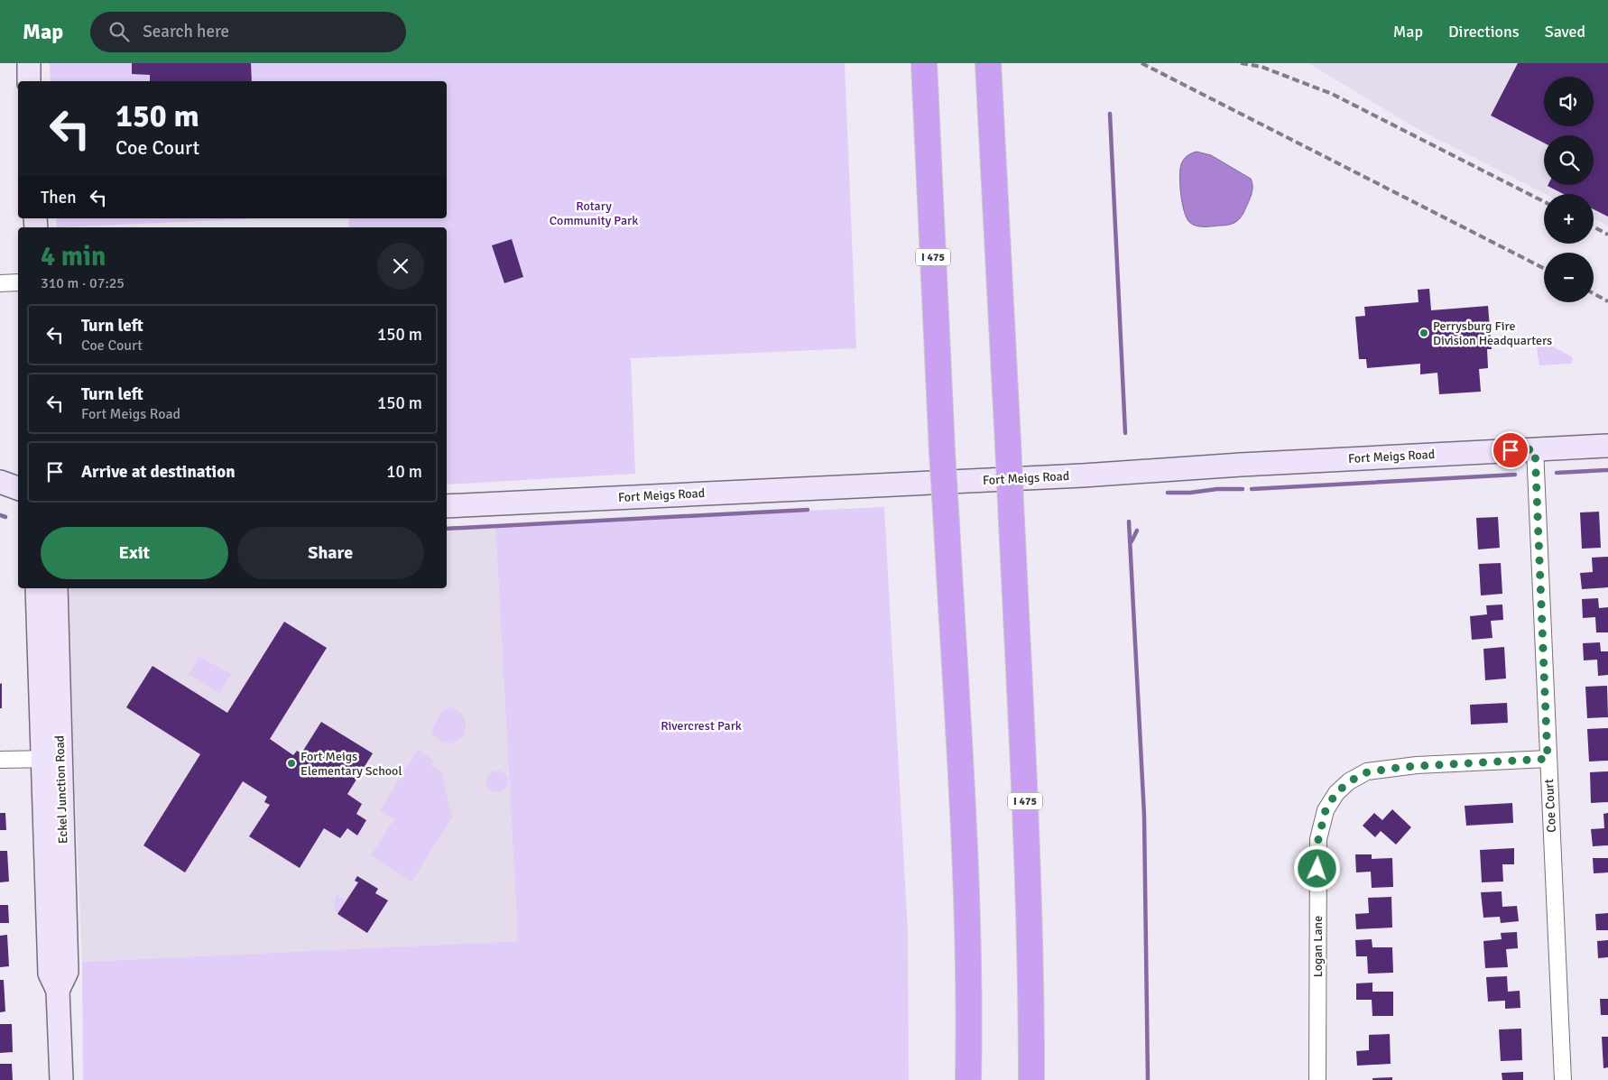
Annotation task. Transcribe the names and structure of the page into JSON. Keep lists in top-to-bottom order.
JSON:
{
  "streets": {
    "highway": ["I 475"],
    "street": [
      "Fort Meigs Road",
      "Eckel Junction Road",
      "Coe Court",
      "Logan Lane"
    ]
  },
  "crossings": [
    ["Fort Meigs Road", "Coe Court"],
    ["Coe Court", "Logan Lane"]
  ],
  "parks": ["Rotary Community Park", "Rivercrest Park"],
  "places": ["Perrysburg Fire Division Headquarters", "Fort Meigs Elementary School"],
  "page": {
    "header": "Map",
    "search": "Search here",
    "nav": ["Map", "Directions", "Saved"],
    "map_buttons": ["+", "−"],
    "turn": ["150 m", "Coe Court"],
    "then": "Then",
    "heading": ["4 min", "310 m · 07:25"],
    "list": [
      {
        "name": "Turn left",
        "note": "Coe Court",
        "value": "150 m"
      },
      {
        "name": "Turn left",
        "note": "Fort Meigs Road",
        "value": "150 m"
      },
      {
        "name": "Arrive at destination",
        "value": "10 m"
      }
    ],
    "buttons": ["Exit", "Share"]
  }
}
